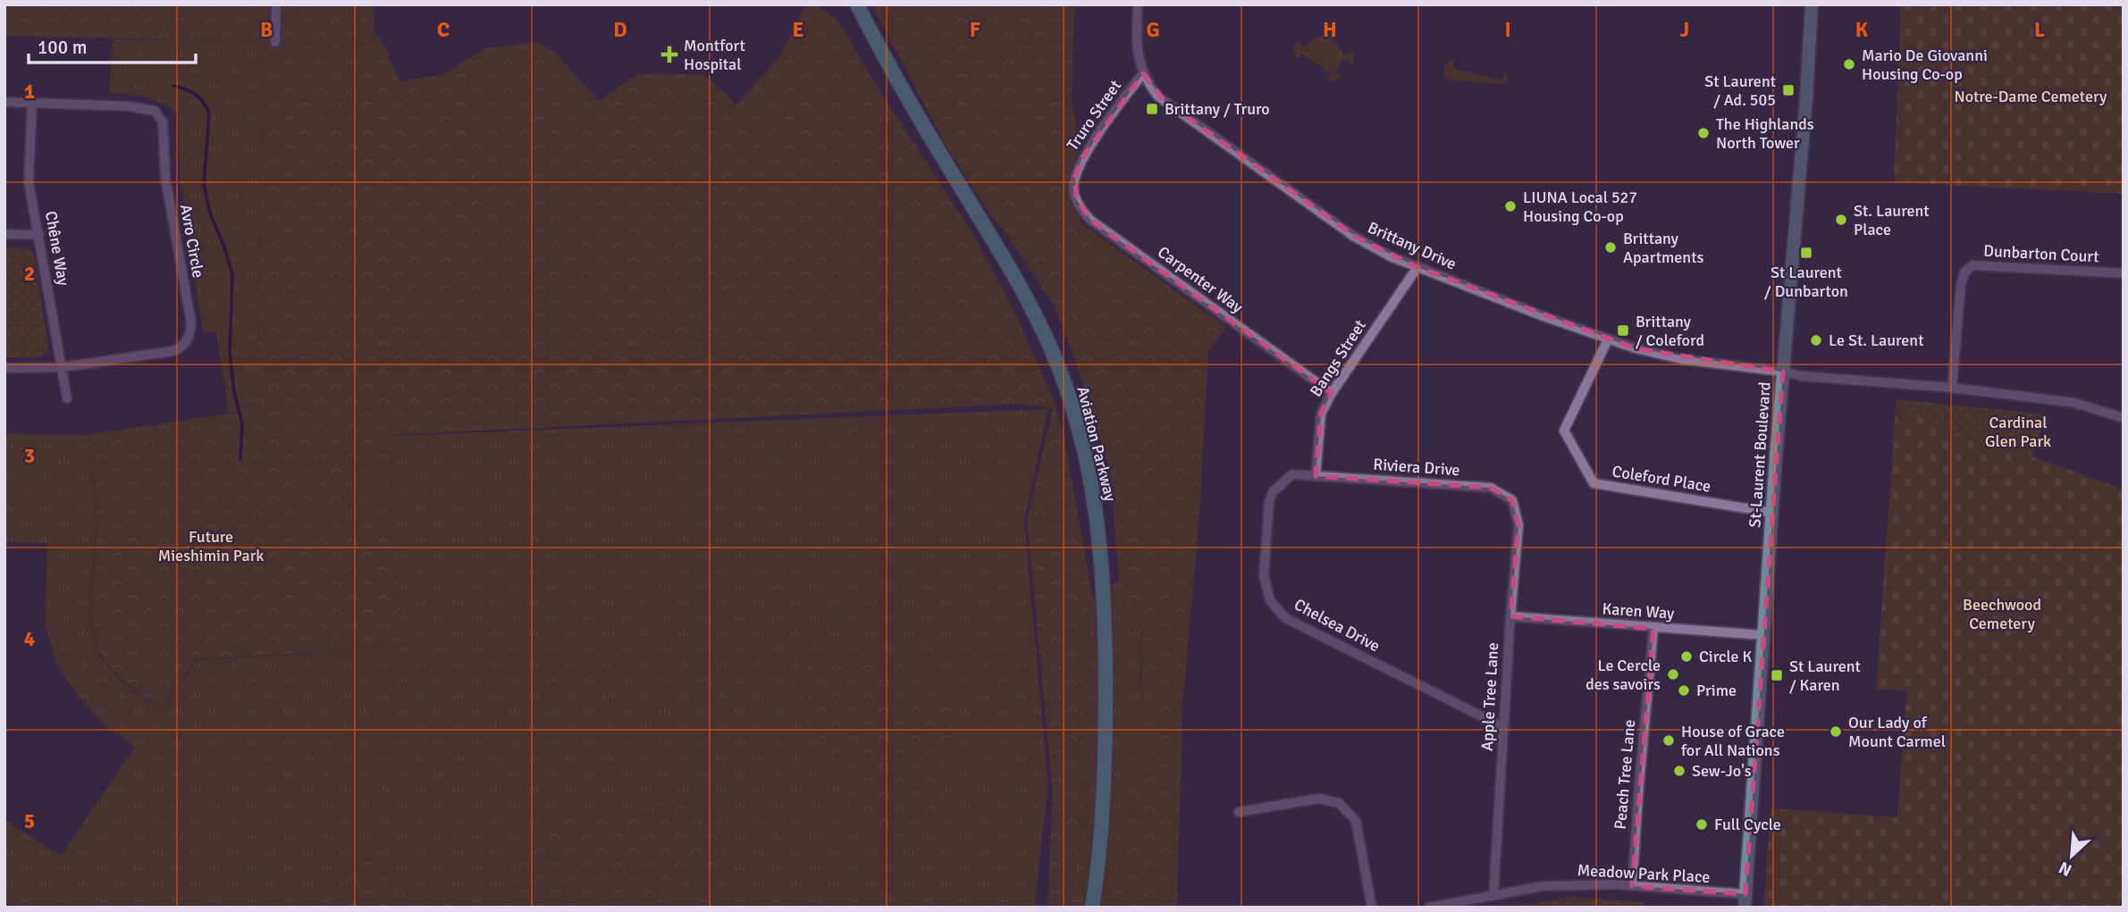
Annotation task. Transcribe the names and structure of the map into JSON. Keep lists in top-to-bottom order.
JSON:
{
  "streets": {
    "main road": ["Aviation Parkway", "St-Laurent Boulevard"],
    "street": [
      "Truro Street",
      "Avro Circle",
      "Brittany Drive",
      "Chêne Way",
      "Dunbarton Court",
      "Carpenter Way",
      "Bangs Street",
      "Riviera Drive",
      "Coleford Place",
      "Karen Way",
      "Chelsea Drive",
      "Apple Tree Lane",
      "Peach Tree Lane",
      "Meadow Park Place"
    ]
  },
  "crossings": [
    ["Truro Street", "Brittany Drive"],
    ["Truro Street", "Carpenter Way"],
    ["Avro Circle", "Chêne Way"],
    ["Brittany Drive", "Bangs Street"],
    ["Brittany Drive", "St-Laurent Boulevard"],
    ["Brittany Drive", "Coleford Place"],
    ["Carpenter Way", "Bangs Street"],
    ["Bangs Street", "Riviera Drive"],
    ["Bangs Street", "Chelsea Drive"],
    ["St-Laurent Boulevard", "Coleford Place"],
    ["St-Laurent Boulevard", "Karen Way"],
    ["St-Laurent Boulevard", "Meadow Park Place"],
    ["Riviera Drive", "Chelsea Drive"],
    ["Riviera Drive", "Apple Tree Lane"],
    ["Karen Way", "Apple Tree Lane"],
    ["Karen Way", "Peach Tree Lane"],
    ["Chelsea Drive", "Apple Tree Lane"],
    ["Apple Tree Lane", "Meadow Park Place"],
    ["Peach Tree Lane", "Meadow Park Place"]
  ],
  "parks": [
    "Notre-Dame Cemetery",
    "Cardinal Glen Park",
    "Future Mieshimin Park",
    "Beechwood Cemetery"
  ],
  "places": {
    "health": ["Montfort Hospital"],
    "other": [
      "Mario De Giovanni Housing Co-op",
      "The Highlands North Tower",
      "LIUNA Local 527 Housing Co-op",
      "St. Laurent Place",
      "Brittany Apartments",
      "Le St. Laurent",
      "Circle K",
      "Le Cercle des savoirs",
      "Prime",
      "Our Lady of Mount Carmel",
      "House of Grace for All Nations",
      "Sew-Jo's",
      "Full Cycle"
    ],
    "transit": [
      "St Laurent / Ad. 505",
      "Brittany / Truro",
      "St Laurent / Dunbarton",
      "Brittany / Coleford",
      "St Laurent / Karen"
    ]
  },
  "scale_bar": "100 m",
  "north": "bottom left",
  "grid": {
    "columns": [
      "B",
      "C",
      "D",
      "E",
      "F",
      "G",
      "H",
      "I",
      "J",
      "K",
      "L"
    ],
    "rows": [
      "1",
      "2",
      "3",
      "4",
      "5"
    ]
  }
}
